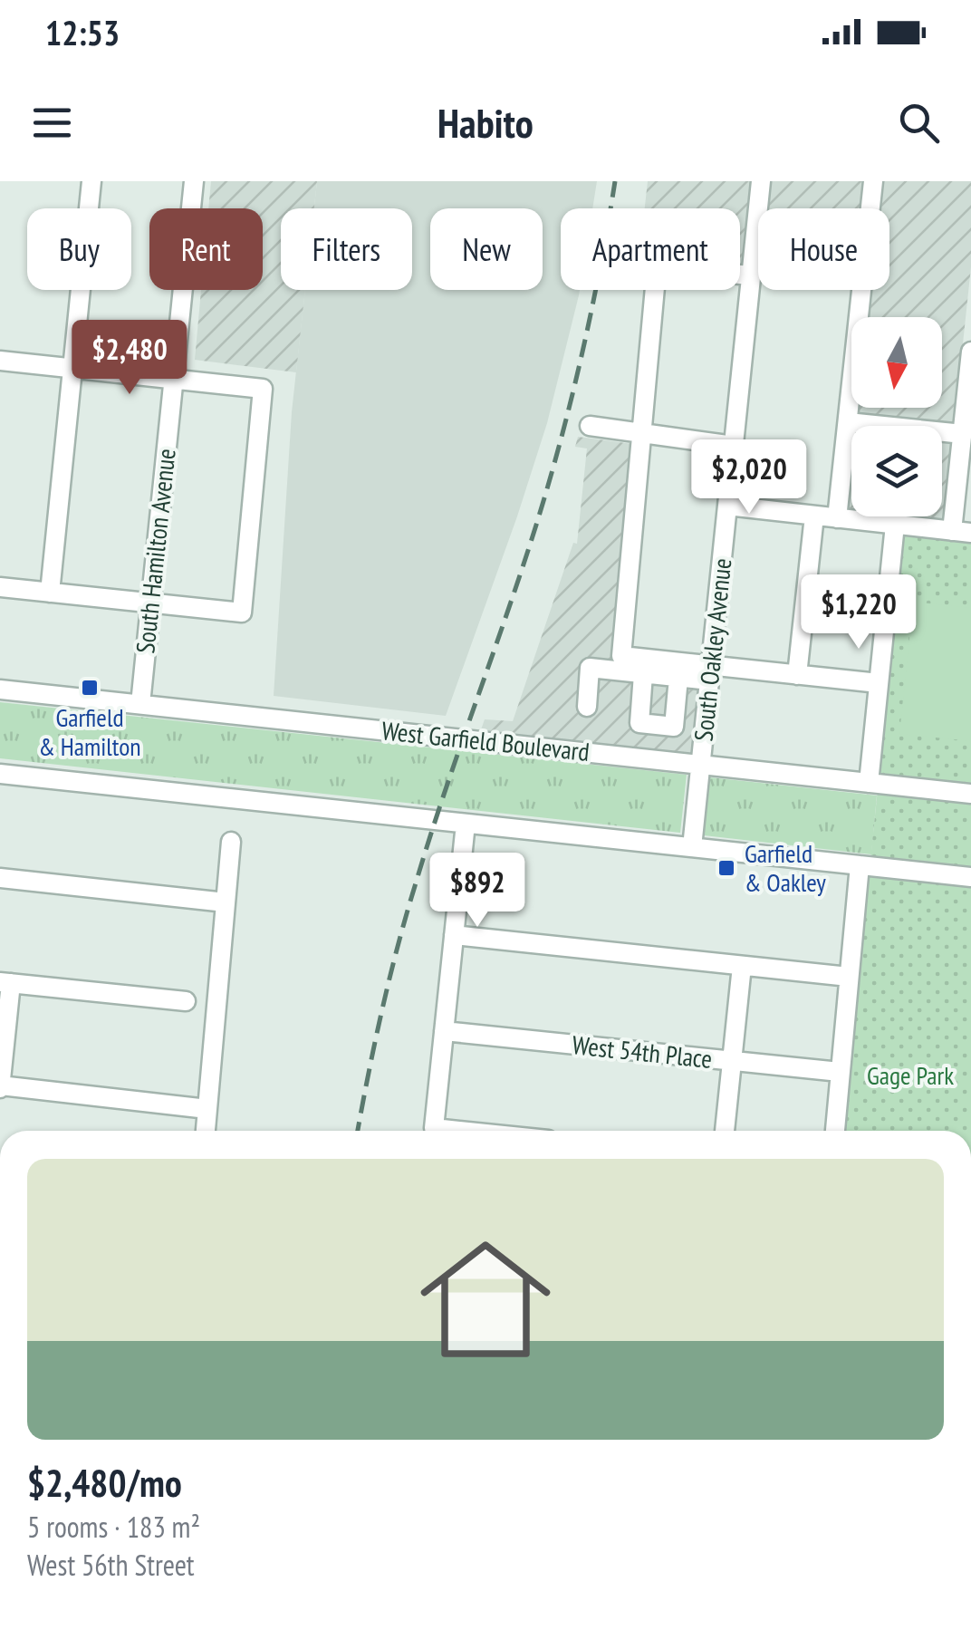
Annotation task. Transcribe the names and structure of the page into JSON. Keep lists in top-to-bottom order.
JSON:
{
  "streets": {
    "street": [
      "South Hamilton Avenue",
      "South Oakley Avenue",
      "West Garfield Boulevard",
      "West 54th Place"
    ]
  },
  "crossings": [
    ["South Hamilton Avenue", "West Garfield Boulevard"],
    ["South Oakley Avenue", "West Garfield Boulevard"]
  ],
  "parks": ["Gage Park"],
  "places": {
    "transit": ["Garfield & Hamilton", "Garfield & Oakley"]
  },
  "north": "bottom",
  "page": {
    "status": "12:53",
    "header": "Habito",
    "chip": [
      "Buy",
      "Rent",
      "Filters",
      "New",
      "Apartment",
      "House"
    ],
    "price": [
      "$2,480",
      "$2,020",
      "$1,220",
      "$892"
    ],
    "list": [
      {
        "name": "$2,480/mo",
        "note": "5 rooms · 183 m² · West 56th Street"
      }
    ]
  }
}
